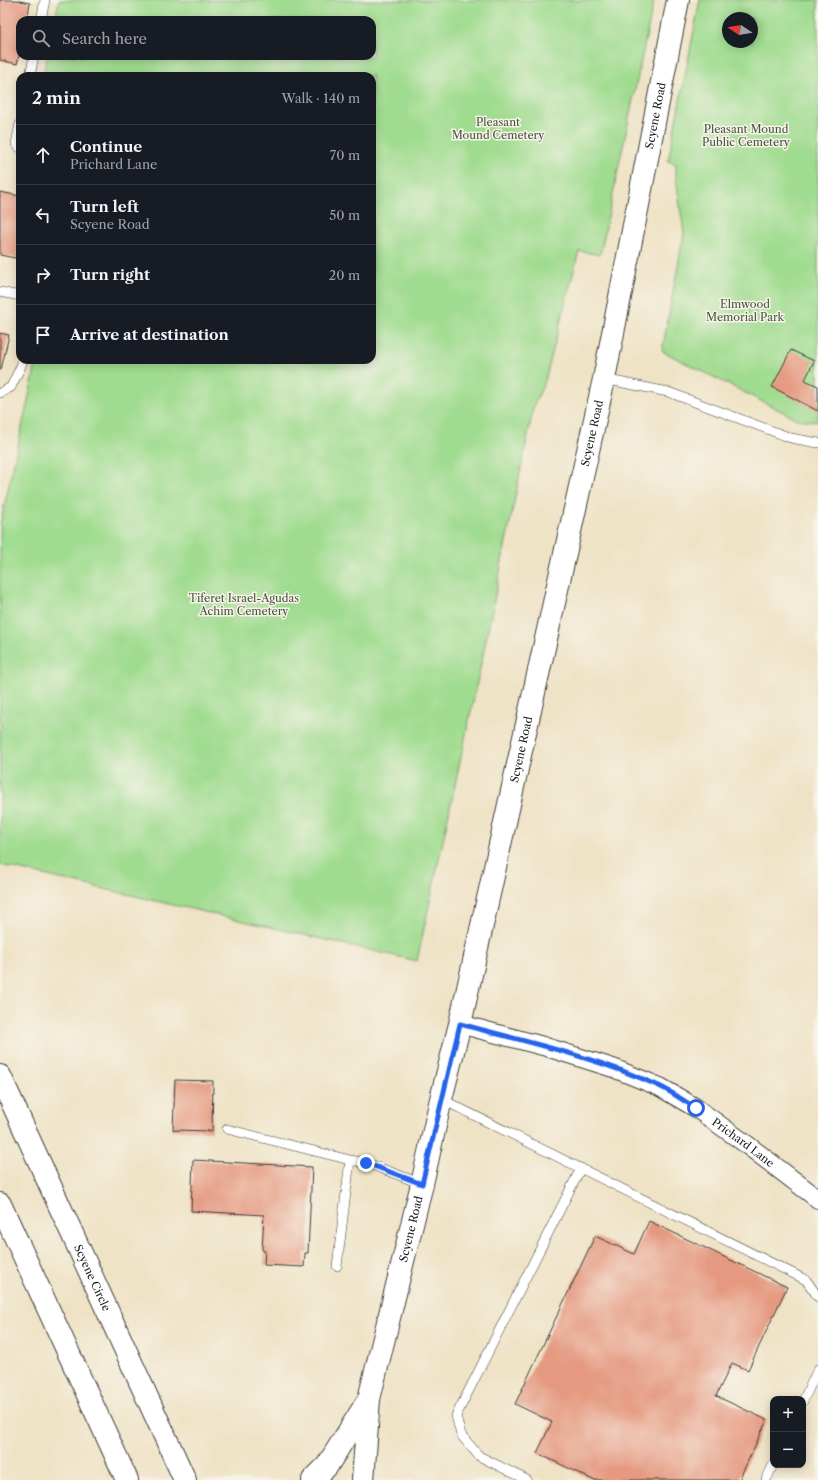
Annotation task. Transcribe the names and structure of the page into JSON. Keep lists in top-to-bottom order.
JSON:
{
  "streets": {
    "street": ["Scyene Road", "Prichard Lane", "Scyene Circle"]
  },
  "crossings": [
    ["Scyene Road", "Prichard Lane"]
  ],
  "parks": [
    "Pleasant Mound Cemetery",
    "Pleasant Mound Public Cemetery",
    "Elmwood Memorial Park",
    "Tiferet Israel-Agudas Achim Cemetery"
  ],
  "north": "left",
  "page": {
    "search": "Search here",
    "heading": ["2 min", "Walk · 140 m"],
    "list": [
      ["Continue", "Prichard Lane", "70 m"],
      ["Turn left", "Scyene Road", "50 m"],
      ["Turn right", "20 m"],
      "Arrive at destination"
    ],
    "map_buttons": ["+", "−"]
  }
}
